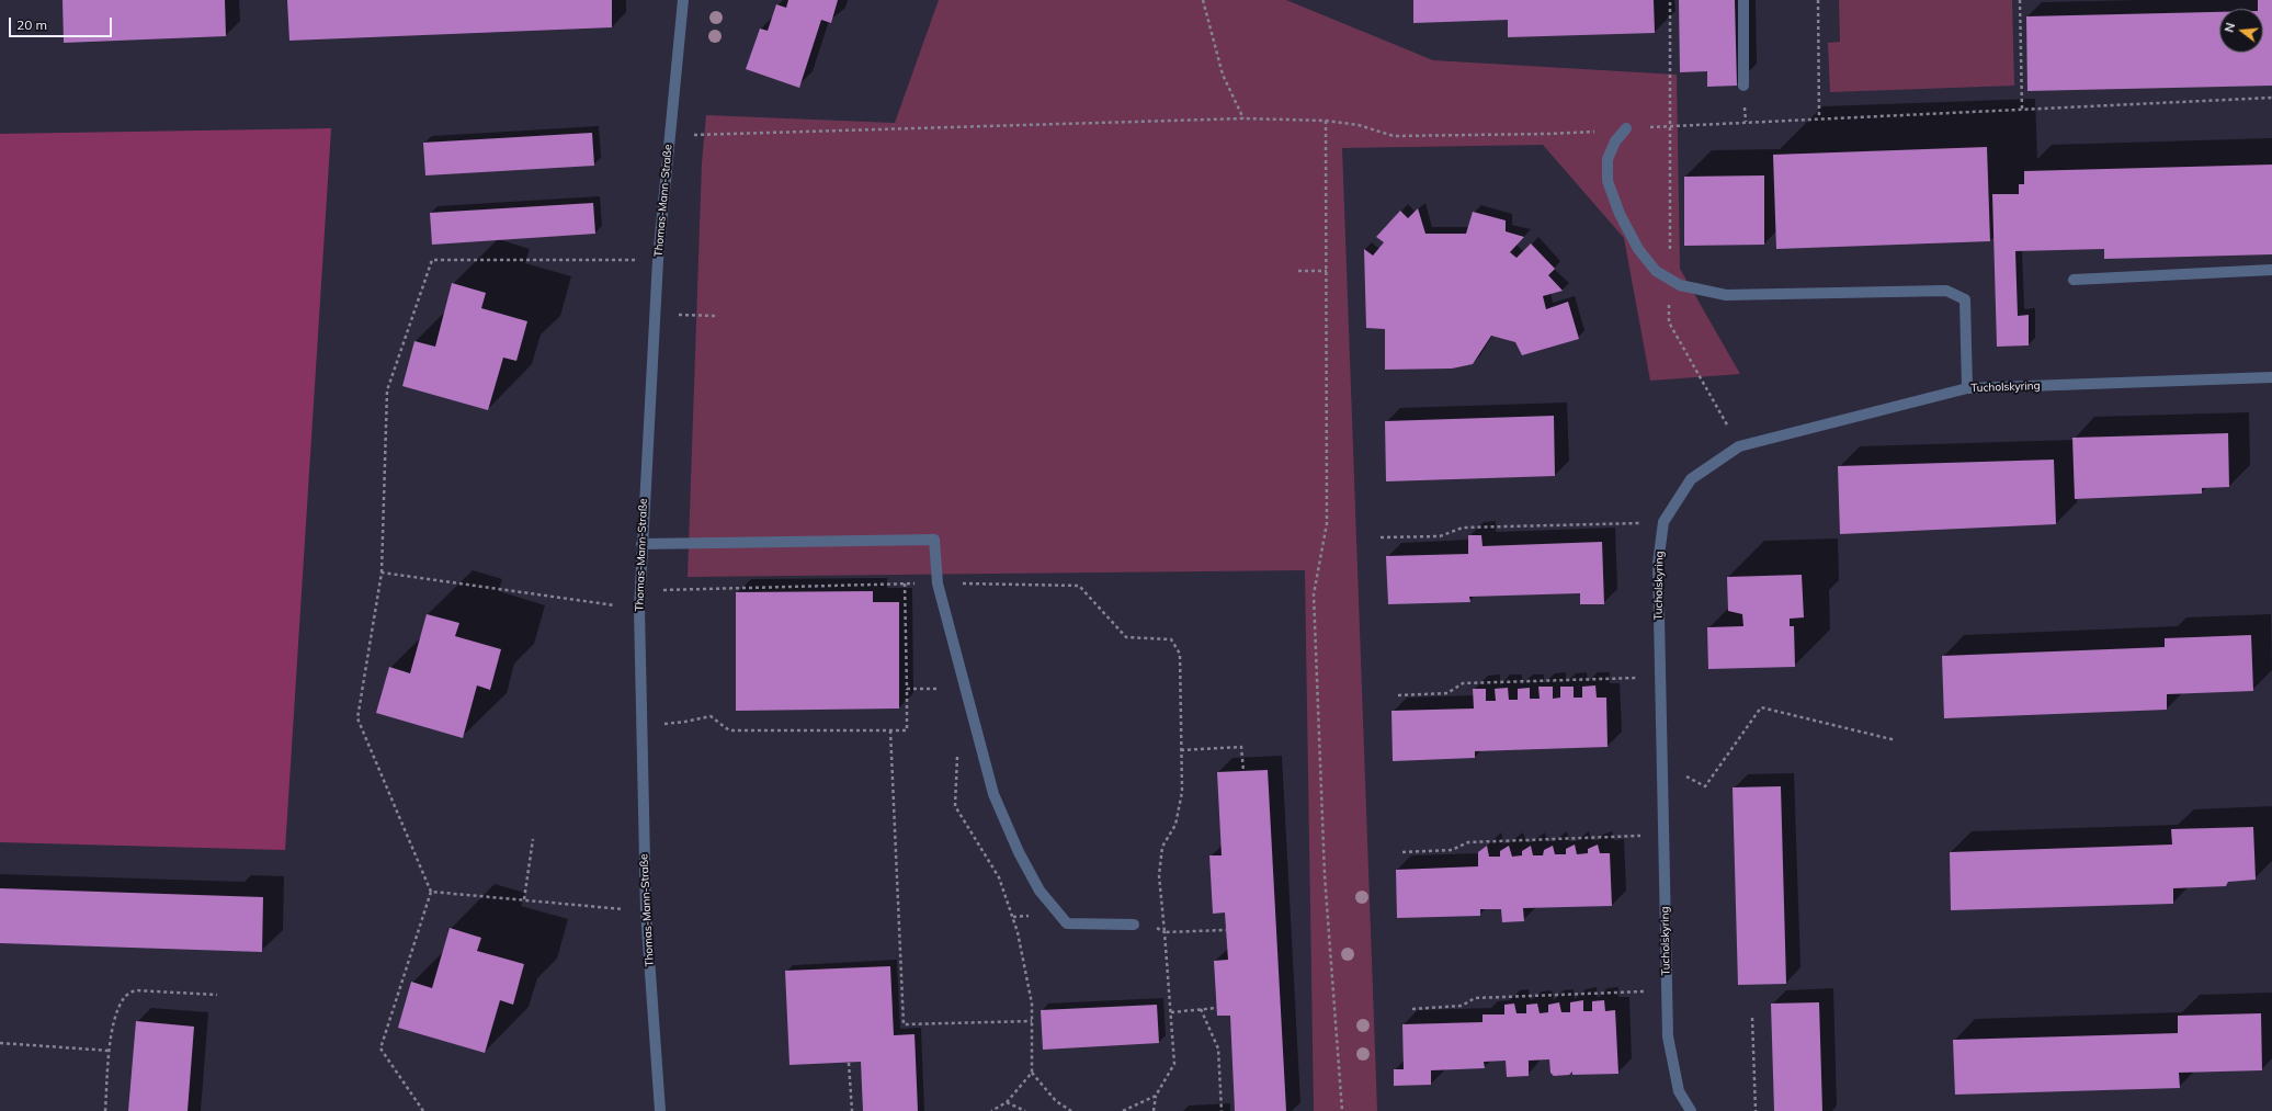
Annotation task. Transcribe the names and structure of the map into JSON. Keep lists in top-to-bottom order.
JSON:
{
  "streets": {
    "street": ["Thomas-Mann-Straße", "Tucholskyring"]
  },
  "scale_bar": "20 m",
  "north": "left"
}
